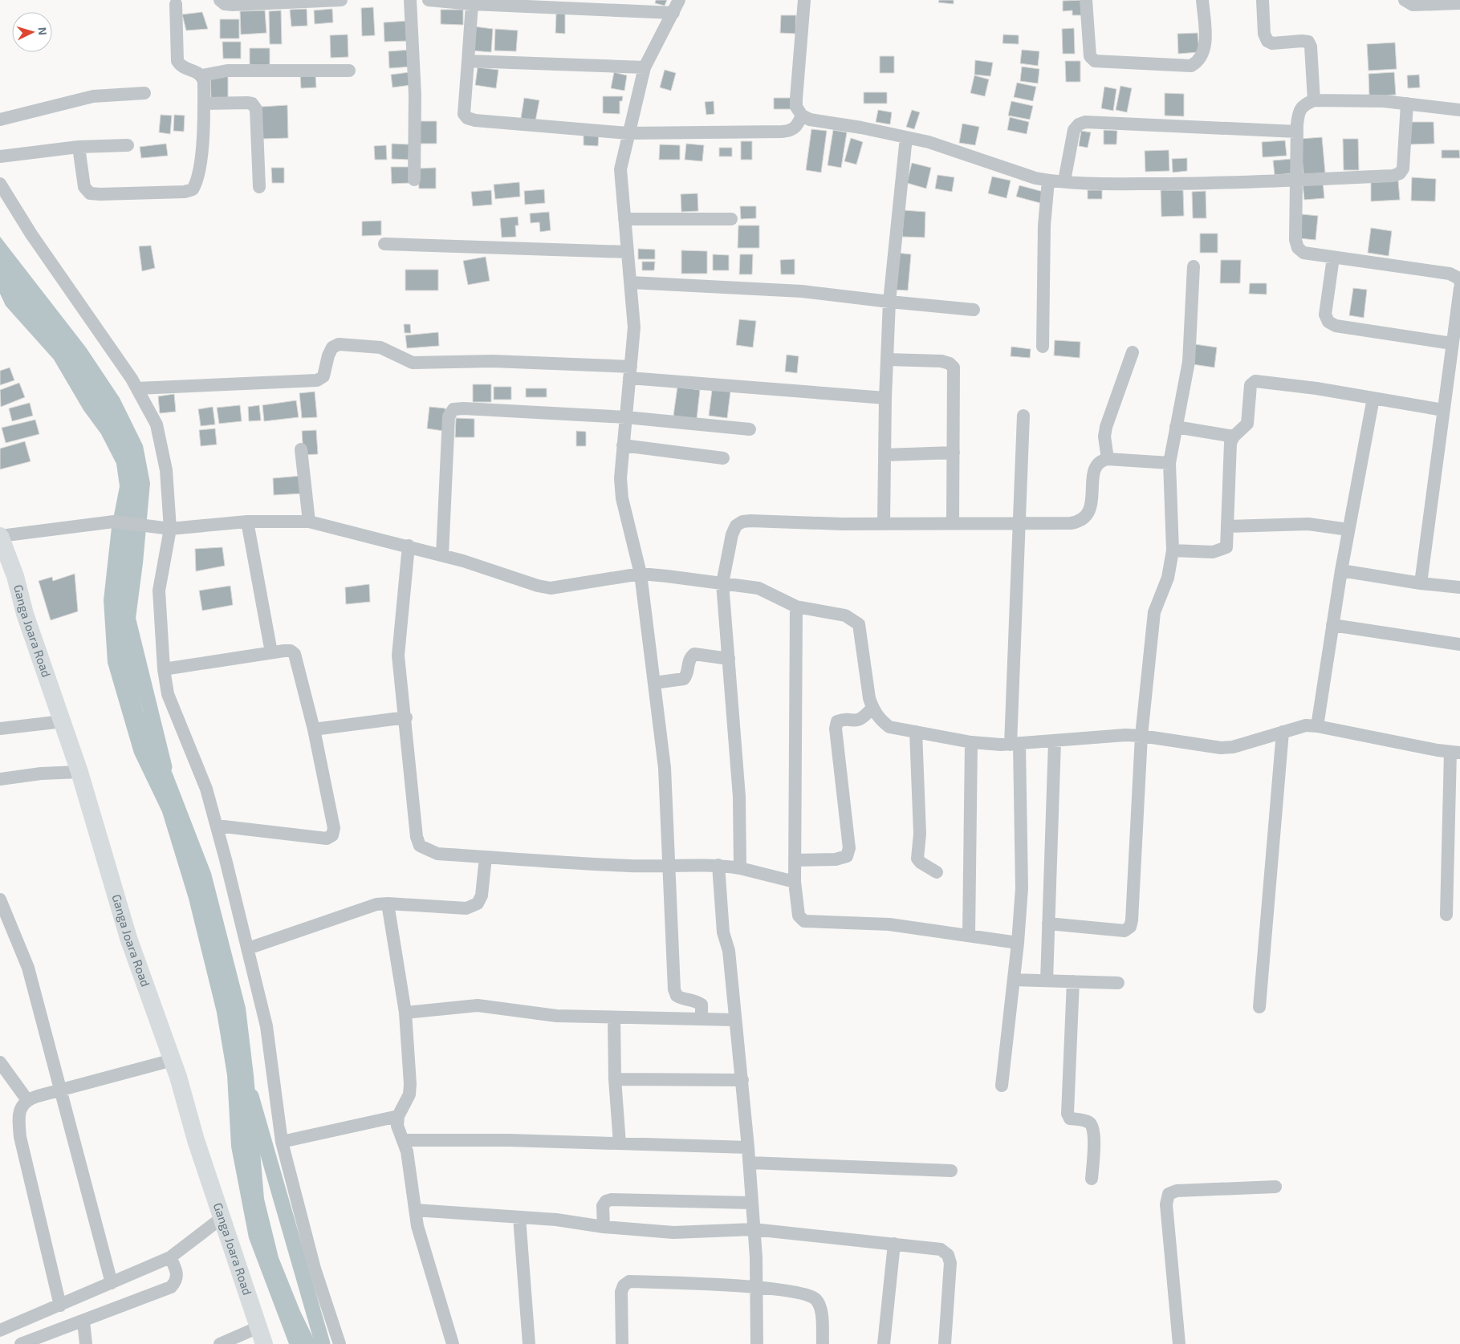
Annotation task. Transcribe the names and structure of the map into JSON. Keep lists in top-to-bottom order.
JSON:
{
  "streets": {
    "main road": ["Ganga Joara Road"]
  },
  "north": "right"
}
